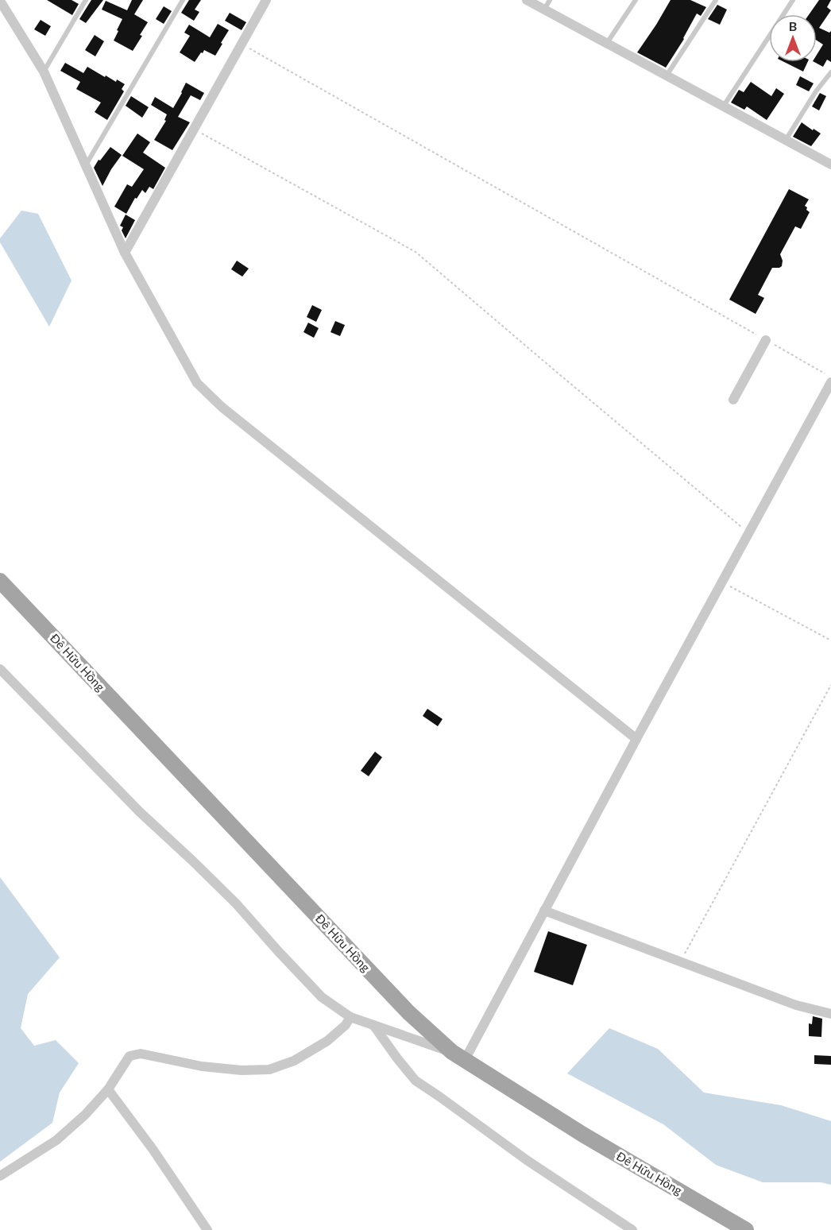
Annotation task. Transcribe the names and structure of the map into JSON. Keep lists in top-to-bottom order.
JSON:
{
  "streets": {
    "main road": ["Đê Hữu Hồng"]
  },
  "north": "top"
}
